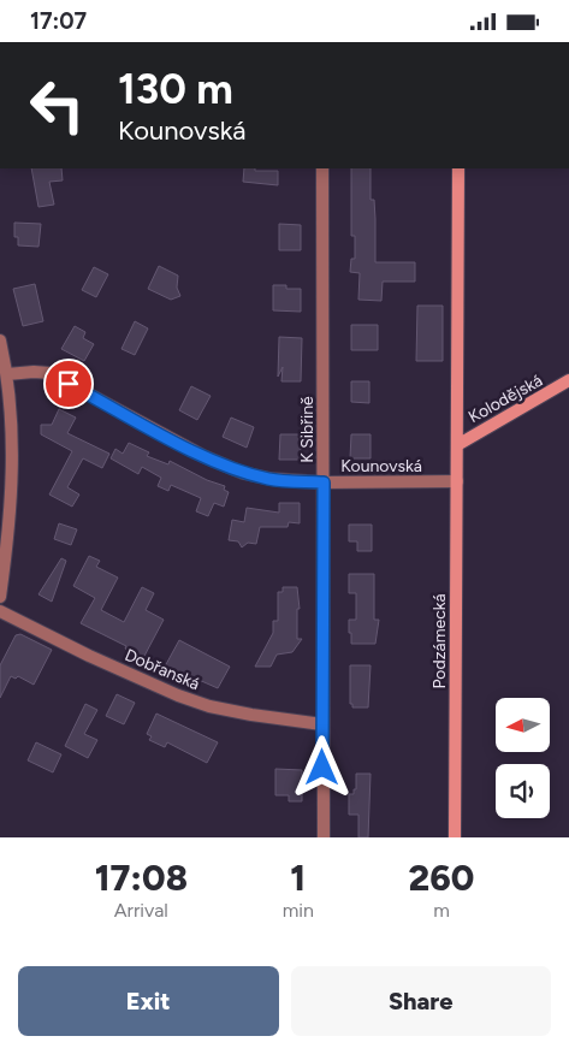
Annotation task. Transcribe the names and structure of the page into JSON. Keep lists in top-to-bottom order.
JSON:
{
  "streets": {
    "street": [
      "Kolodějská",
      "K Sibřině",
      "Kounovská",
      "Podzámecká",
      "Dobřanská"
    ]
  },
  "crossings": [
    ["Kolodějská", "Podzámecká"],
    ["K Sibřině", "Kounovská"],
    ["K Sibřině", "Dobřanská"],
    ["Kounovská", "Podzámecká"]
  ],
  "north": "left",
  "page": {
    "status": "17:07",
    "turn": ["130 m", "Kounovská"],
    "eta": [
      "17:08",
      "Arrival",
      "1",
      "min",
      "260",
      "m"
    ],
    "buttons": ["Exit", "Share"]
  }
}
